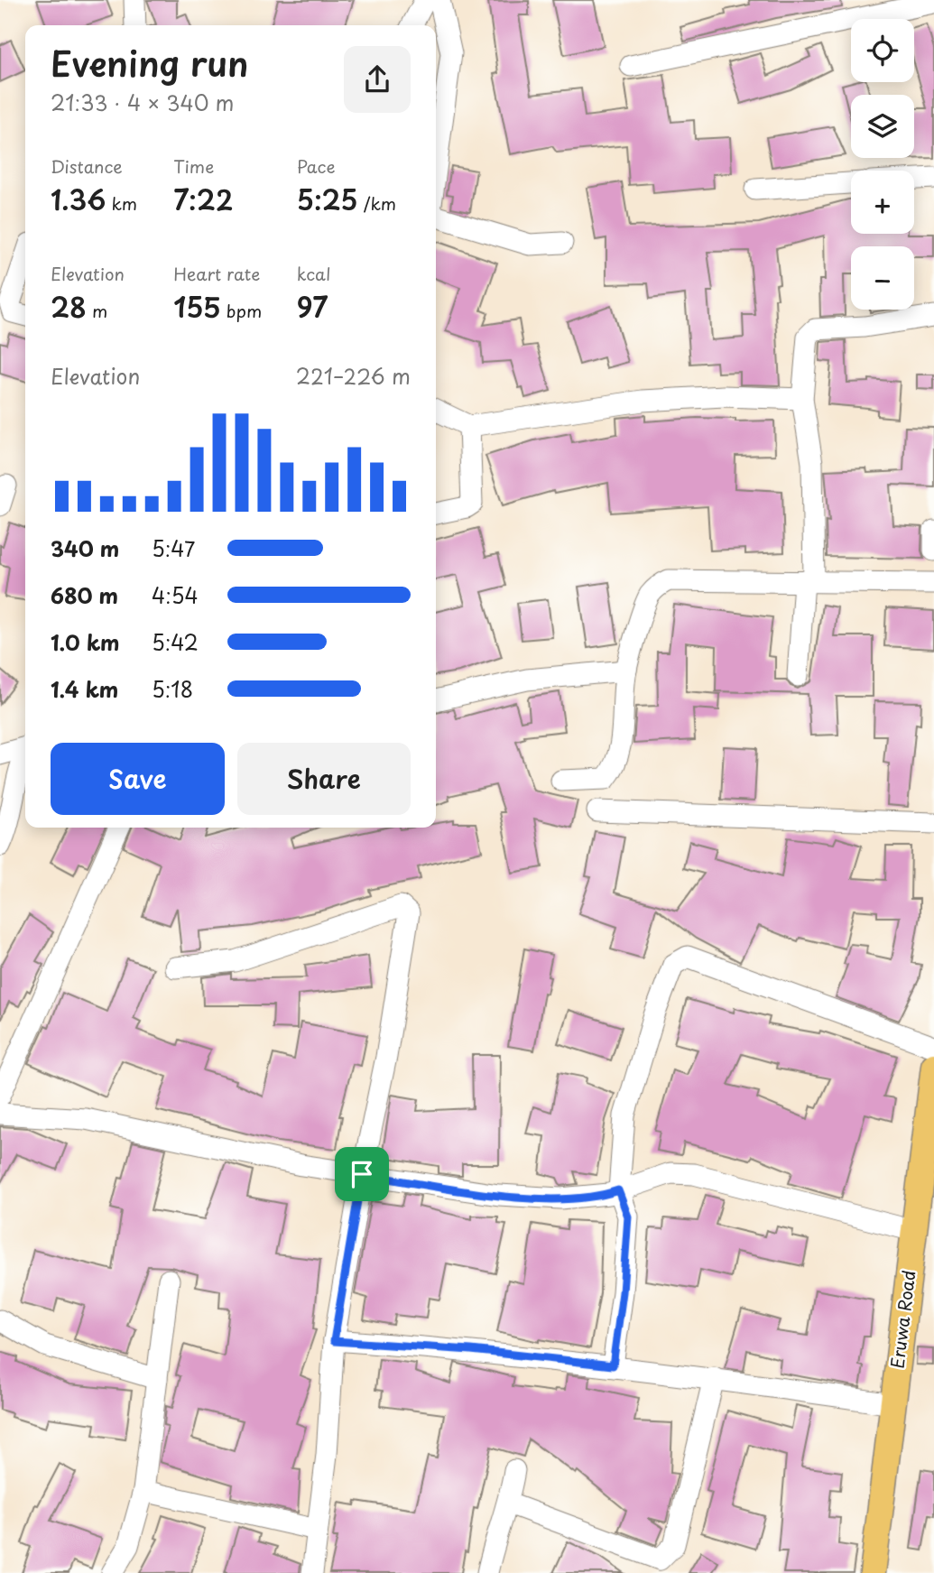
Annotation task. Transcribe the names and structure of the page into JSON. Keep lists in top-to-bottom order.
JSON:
{
  "streets": {
    "main road": ["Eruwa Road"]
  },
  "page": {
    "map_buttons": ["+", "−"],
    "heading": ["Evening run", "21:33 · 4 × 340 m"],
    "stats": [
      ["Distance", "1.36 km"],
      ["Time", "7:22"],
      ["Pace", "5:25 /km"],
      ["Elevation", "28 m"],
      ["Heart rate", "155 bpm"],
      ["kcal", "97"]
    ],
    "chart": ["Elevation", "221–226 m"],
    "list": [
      {
        "name": "340 m",
        "note": "5:47"
      },
      {
        "name": "680 m",
        "note": "4:54"
      },
      {
        "name": "1.0 km",
        "note": "5:42"
      },
      {
        "name": "1.4 km",
        "note": "5:18"
      }
    ],
    "buttons": ["Save", "Share"]
  }
}
